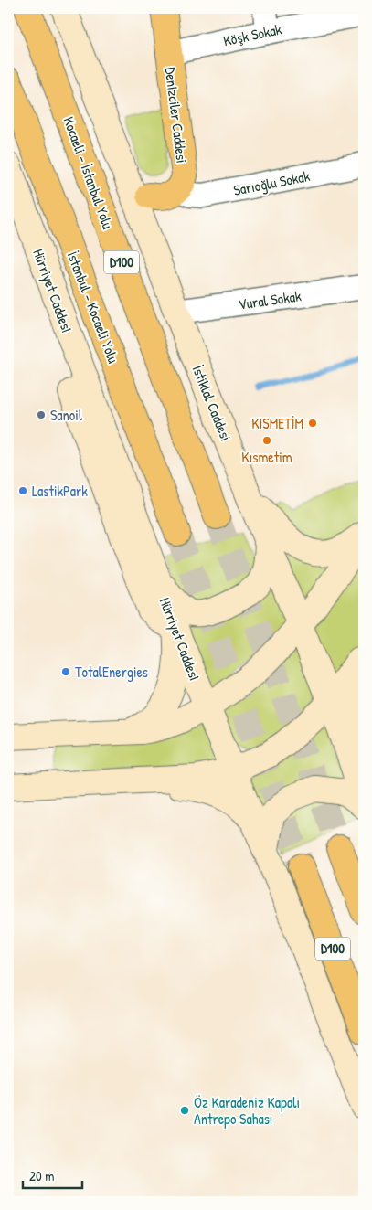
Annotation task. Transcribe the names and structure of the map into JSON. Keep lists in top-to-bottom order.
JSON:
{
  "streets": {
    "main road": [
      "Denizciler Caddesi",
      "Kocaeli - İstanbul Yolu",
      "D100",
      "Hürriyet Caddesi",
      "İstanbul - Kocaeli Yolu",
      "İstiklal Caddesi"
    ],
    "street": ["Köşk Sokak", "Sarıoğlu Sokak", "Vural Sokak"]
  },
  "crossings": [
    ["Köşk Sokak", "Denizciler Caddesi"],
    ["Denizciler Caddesi", "Sarıoğlu Sokak"],
    ["Hürriyet Caddesi", "İstiklal Caddesi"],
    ["Vural Sokak", "İstiklal Caddesi"]
  ],
  "places": [
    "Sanoil",
    "KISMETİM",
    "Kısmetim",
    "LastikPark",
    "TotalEnergies",
    "Öz Karadeniz Kapalı Antrepo Sahası"
  ],
  "scale_bar": "20 m"
}
